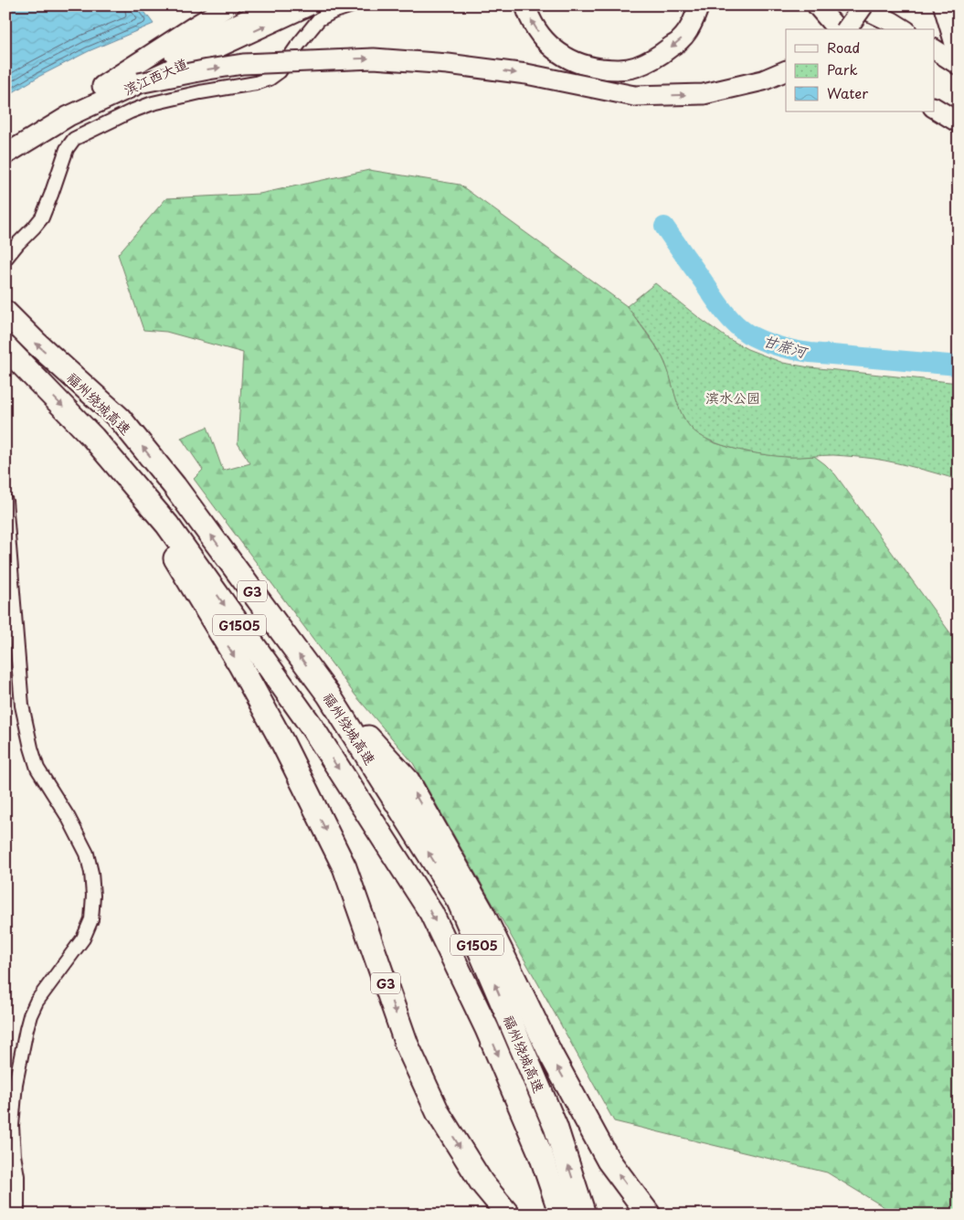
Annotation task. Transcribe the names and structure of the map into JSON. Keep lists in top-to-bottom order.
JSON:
{
  "streets": {
    "highway": ["福州绕城高速", "G3", "G1505"],
    "main road": ["滨江西大道"]
  },
  "crossings": [
    ["福州绕城高速", "G3"]
  ],
  "water": ["甘蔗河"],
  "parks": ["滨水公园"],
  "legend": ["Road", "Park", "Water"]
}
